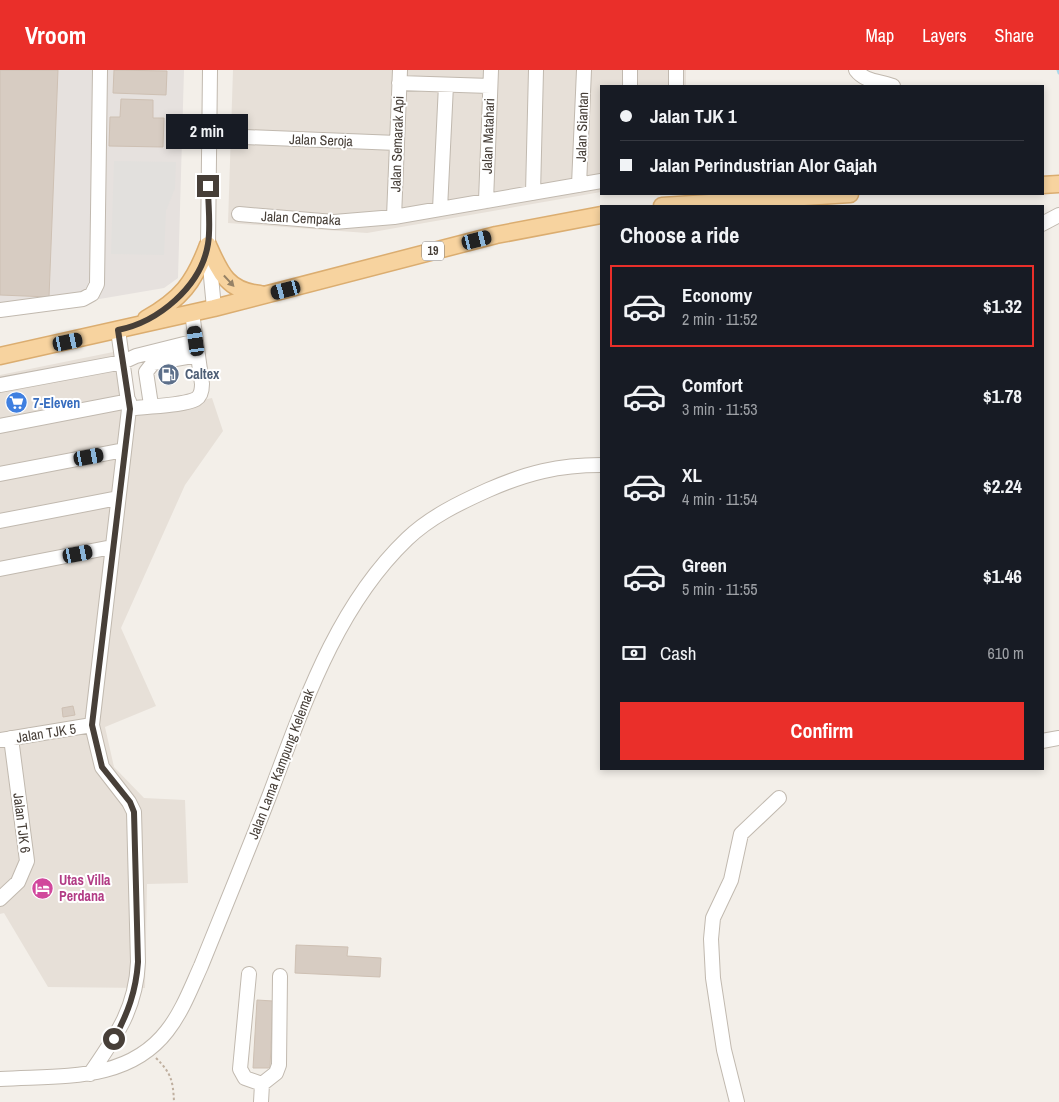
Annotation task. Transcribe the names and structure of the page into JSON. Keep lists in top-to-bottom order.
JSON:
{
  "streets": {
    "main road": ["19"],
    "street": [
      "Jalan Siantan",
      "Jalan Matahari",
      "Jalan Seroja",
      "Jalan Semarak Api",
      "Jalan Cempaka",
      "Jalan TJK 5",
      "Jalan Lama Kampung Kelemak",
      "Jalan TJK 6"
    ]
  },
  "crossings": [
    ["Jalan Siantan", "Jalan Cempaka"],
    ["Jalan Matahari", "Jalan Cempaka"],
    ["Jalan Seroja", "Jalan Semarak Api"],
    ["Jalan Semarak Api", "Jalan Cempaka"],
    ["Jalan TJK 5", "Jalan TJK 6"]
  ],
  "places": {
    "fuel station": ["Caltex"],
    "supermarket": ["7-Eleven"],
    "hotel": ["Utas Villa Perdana"]
  },
  "page": {
    "header": "Vroom",
    "nav": ["Map", "Layers", "Share"],
    "banner": ["Jalan TJK 1", "Jalan Perindustrian Alor Gajah"],
    "bubble": "2 min",
    "heading": "Choose a ride",
    "list": [
      {
        "name": "Economy",
        "note": "2 min · 11:52",
        "value": "$1.32"
      },
      {
        "name": "Comfort",
        "note": "3 min · 11:53",
        "value": "$1.78"
      },
      {
        "name": "XL",
        "note": "4 min · 11:54",
        "value": "$2.24"
      },
      {
        "name": "Green",
        "note": "5 min · 11:55",
        "value": "$1.46"
      }
    ],
    "pay": ["Cash", "610 m"],
    "buttons": "Confirm"
  }
}
